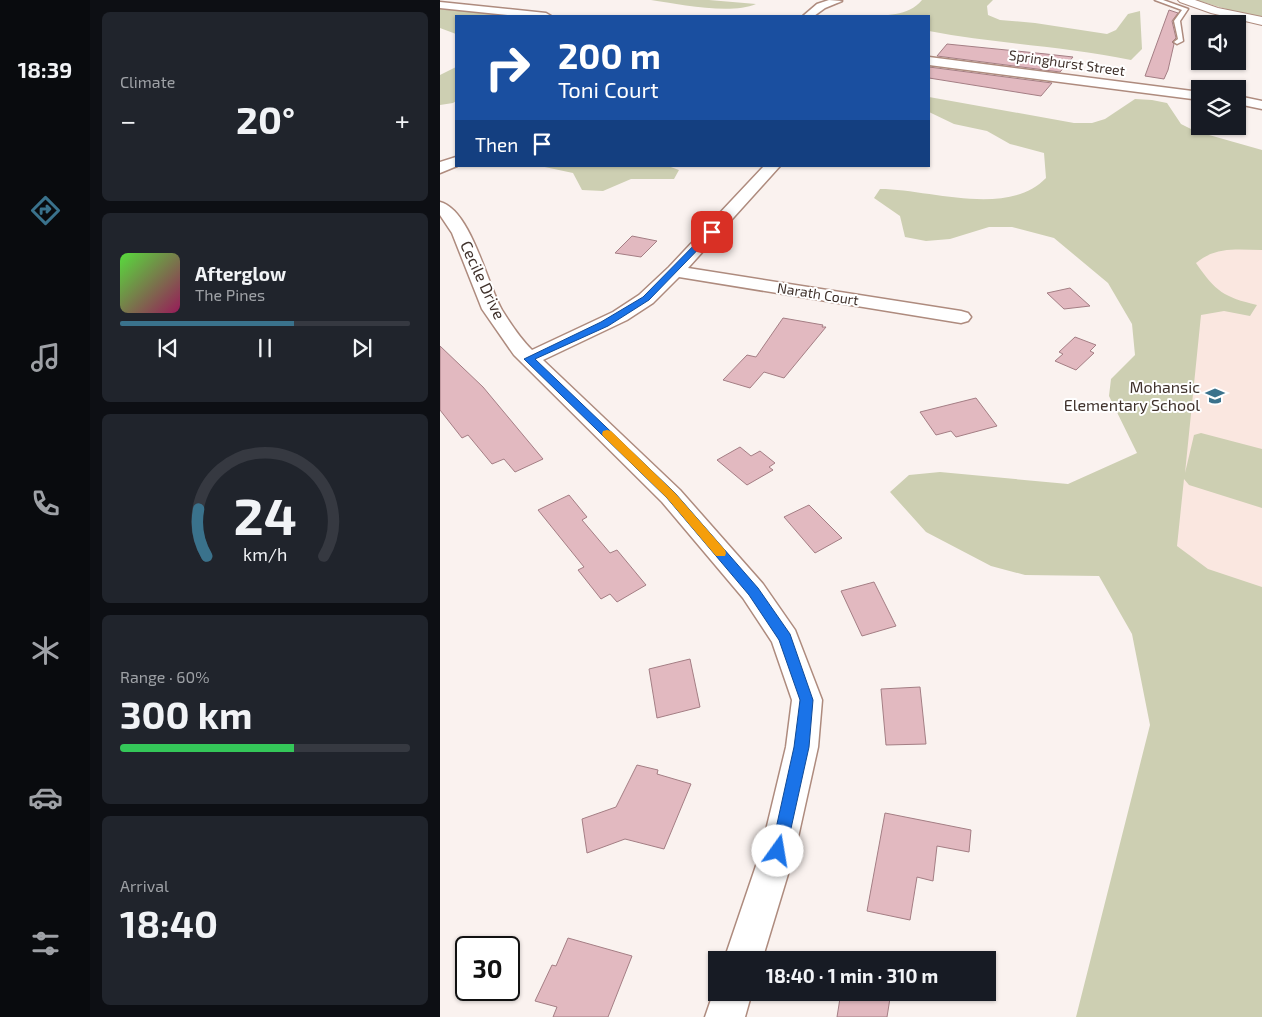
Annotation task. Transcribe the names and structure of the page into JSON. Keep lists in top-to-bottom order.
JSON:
{
  "streets": {
    "street": ["Springhurst Street", "Cecile Drive", "Narath Court"]
  },
  "places": {
    "school or university": ["Mohansic Elementary School"]
  },
  "page": {
    "tabs": "18:39",
    "tile": [
      "Climate",
      ["Range · 60%", "300 km"],
      ["Arrival", "18:40"]
    ],
    "turn": ["200 m", "Toni Court"],
    "heat": ["−", "20°", "+"],
    "then": "Then",
    "song": ["Afterglow", "The Pines"],
    "limit": "30",
    "trip": "18:40 · 1 min · 310 m",
    "gauge": ["24", "km/h"]
  }
}
